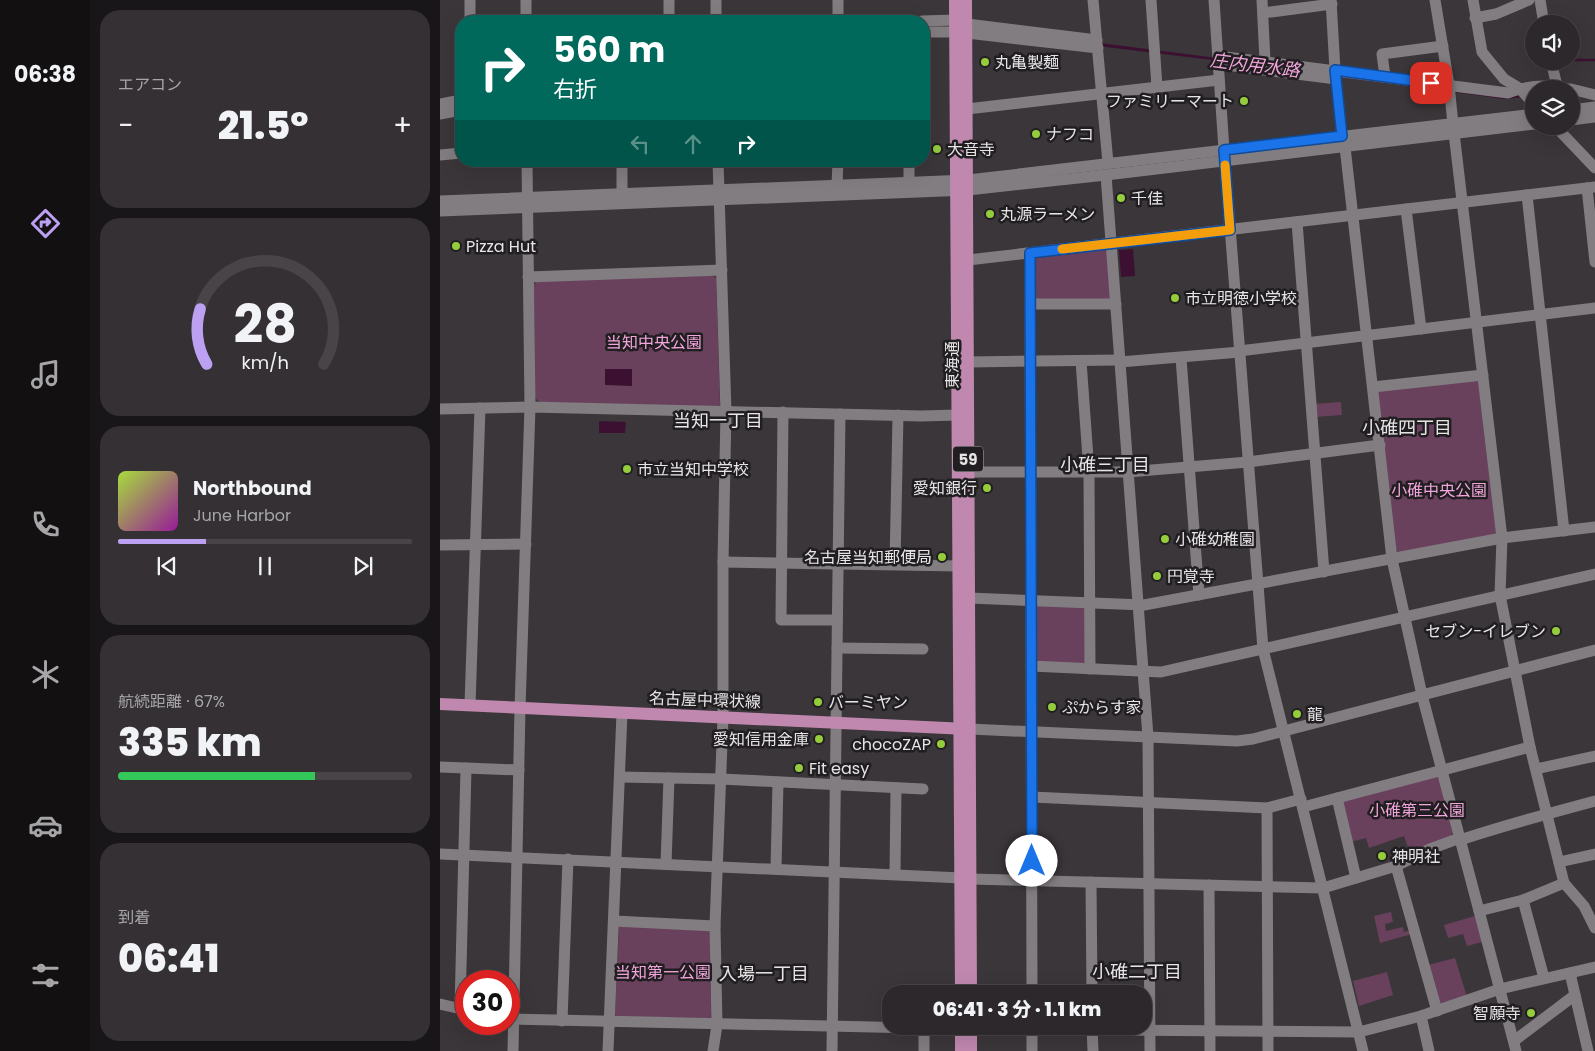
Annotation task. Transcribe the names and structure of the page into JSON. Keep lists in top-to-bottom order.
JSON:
{
  "streets": {
    "main road": ["東海通", "59", "名古屋中環状線"]
  },
  "crossings": [
    ["東海通", "名古屋中環状線"]
  ],
  "districts": [
    "当知一丁目",
    "小碓四丁目",
    "小碓三丁目",
    "小碓二丁目",
    "入場一丁目"
  ],
  "water": ["庄内用水路"],
  "parks": [
    "当知中央公園",
    "小碓中央公園",
    "小碓第三公園",
    "当知第一公園"
  ],
  "places": [
    "丸亀製麺",
    "ファミリーマート",
    "ナフコ",
    "大音寺",
    "千佳",
    "丸源ラーメン",
    "Pizza Hut",
    "市立明徳小学校",
    "市立当知中学校",
    "愛知銀行",
    "小碓幼稚園",
    "名古屋当知郵便局",
    "円覚寺",
    "セブン-イレブン",
    "バーミヤン",
    "ぷからす家",
    "龍",
    "愛知信用金庫",
    "chocoZAP",
    "Fit easy",
    "神明社",
    "智願寺"
  ],
  "page": {
    "tabs": "06:38",
    "tile": [
      "エアコン",
      ["航続距離 · 67%", "335 km"],
      ["到着", "06:41"]
    ],
    "turn": ["560 m", "右折"],
    "heat": ["−", "21.5°", "+"],
    "song": ["Northbound", "June Harbor"],
    "limit": "30",
    "trip": "06:41 · 3 分 · 1.1 km",
    "gauge": ["28", "km/h"]
  }
}
